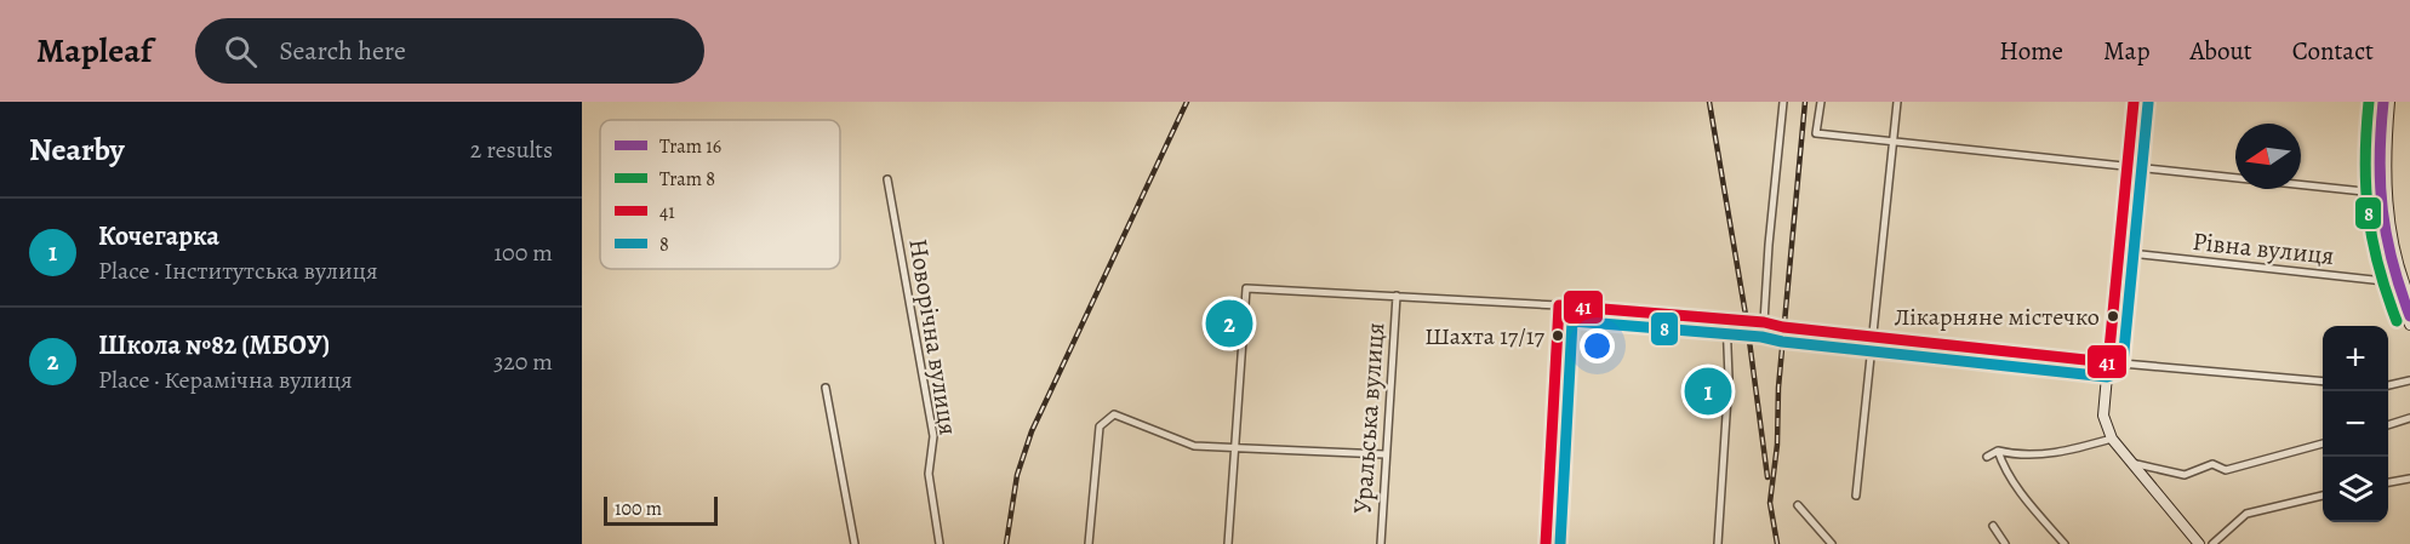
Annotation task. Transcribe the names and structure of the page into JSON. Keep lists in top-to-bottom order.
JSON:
{
  "streets": {
    "street": ["Рівна вулиця", "Новорічна вулиця", "Уральська вулиця"]
  },
  "places": ["Лікарняне містечко", "Шахта 17/17"],
  "lines": [
    "tram line 16",
    "tram line 8",
    "transit line 41",
    "transit line 8"
  ],
  "legend": [
    "Tram 16",
    "Tram 8",
    "41",
    "8"
  ],
  "scale_bar": "100 m",
  "north": "left",
  "page": {
    "header": "Mapleaf",
    "search": "Search here",
    "nav": [
      "Home",
      "Map",
      "About",
      "Contact"
    ],
    "heading": ["Nearby", "2 results"],
    "list": [
      {
        "mark": "1",
        "name": "Кочегарка",
        "note": "Place · Інститутська вулиця",
        "value": "100 m"
      },
      {
        "mark": "2",
        "name": "Школа №82 (МБОУ)",
        "note": "Place · Керамічна вулиця",
        "value": "320 m"
      }
    ],
    "pins": ["2", "1"],
    "map_buttons": ["+", "−"],
    "scale": "100 m"
  }
}
